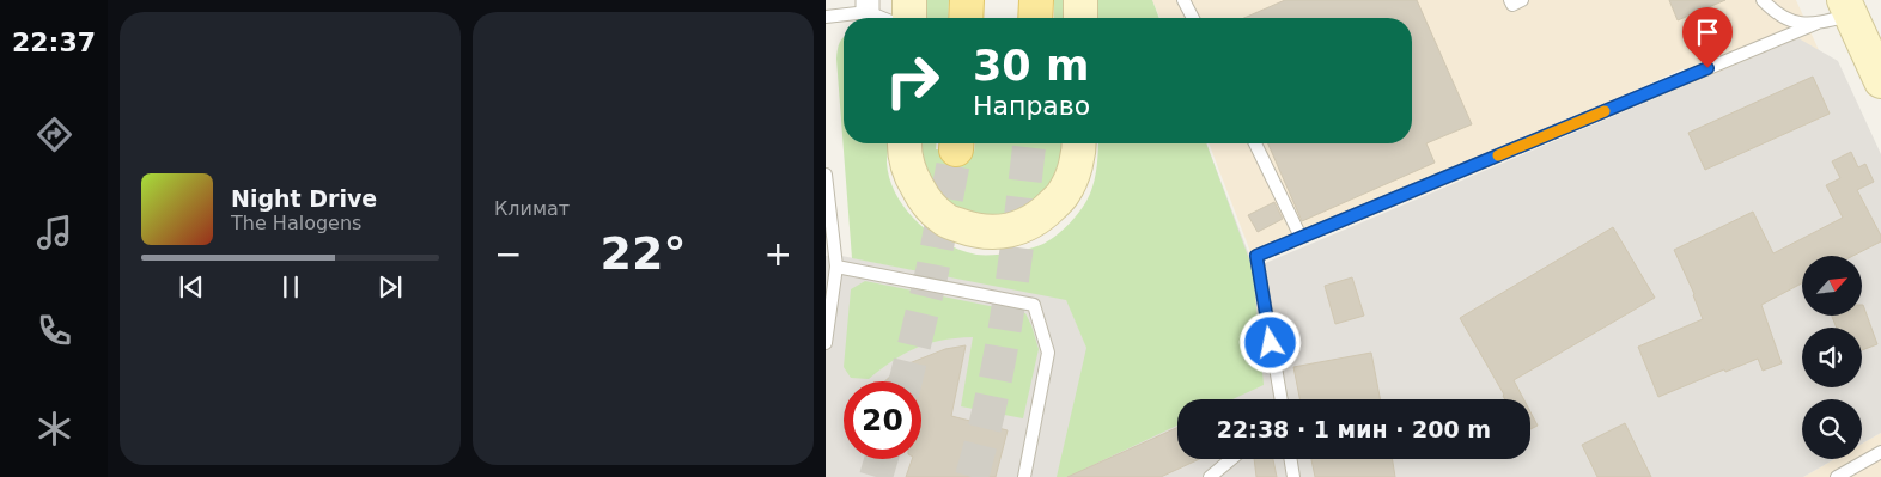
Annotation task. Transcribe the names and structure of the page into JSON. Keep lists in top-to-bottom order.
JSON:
{
  "north": "top right",
  "page": {
    "tabs": "22:37",
    "tile": "Климат",
    "turn": ["30 m", "Направо"],
    "song": ["Night Drive", "The Halogens"],
    "heat": ["−", "22°", "+"],
    "limit": "20",
    "trip": "22:38 · 1 мин · 200 m"
  }
}
